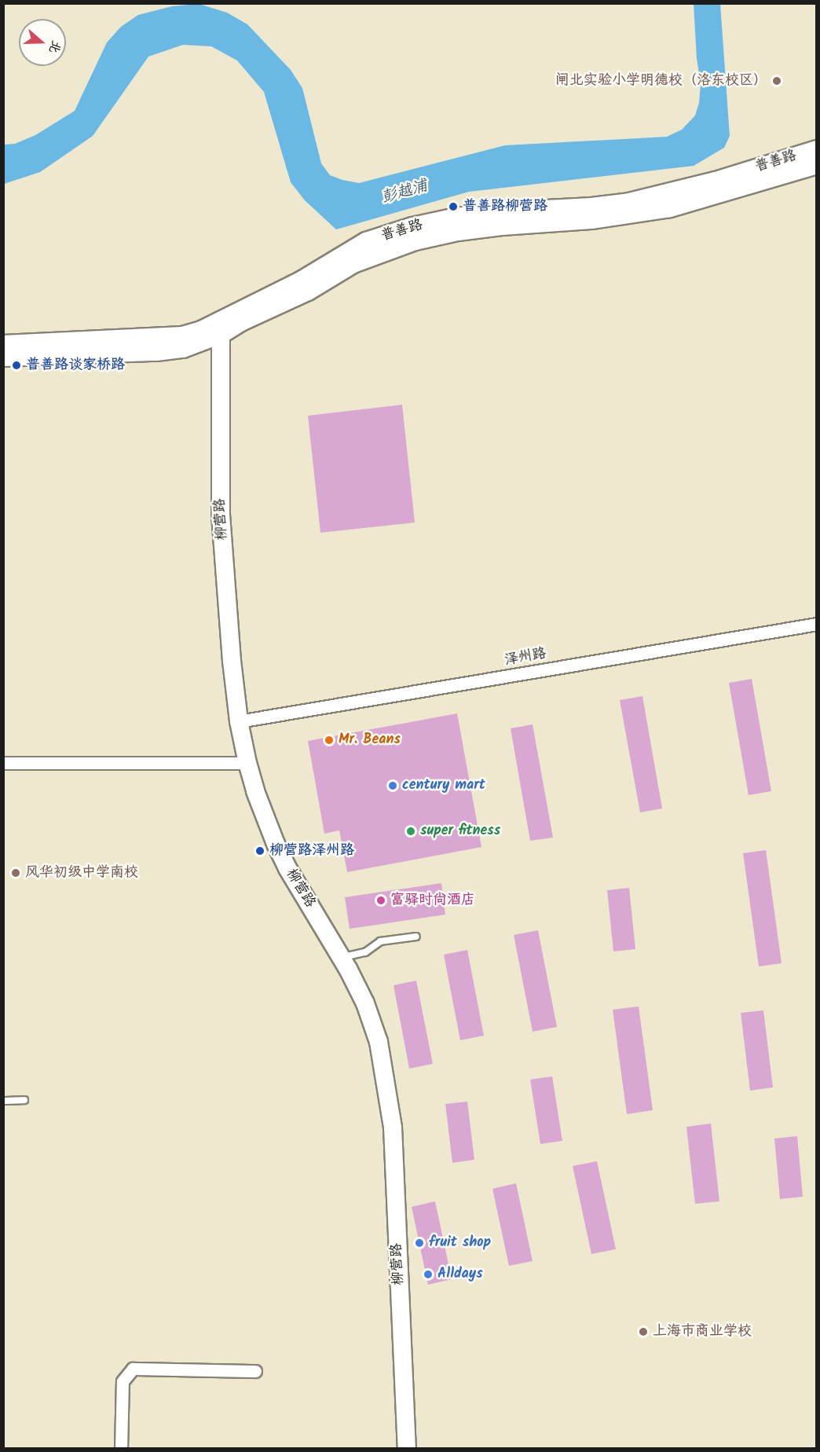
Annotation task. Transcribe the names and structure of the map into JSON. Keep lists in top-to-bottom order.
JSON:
{
  "streets": {
    "main road": ["普善路", "柳营路"],
    "street": ["泽州路"]
  },
  "crossings": [
    ["普善路", "柳营路"],
    ["柳营路", "泽州路"]
  ],
  "water": ["彭越浦"],
  "places": [
    "闸北实验小学明德校（洛东校区）",
    "普善路柳营路",
    "普善路谈家桥路",
    "Mr. Beans",
    "century mart",
    "super fitness",
    "柳营路泽州路",
    "风华初级中学南校",
    "富驿时尚酒店",
    "fruit shop",
    "Alldays",
    "上海市商业学校"
  ],
  "north": "right"
}
